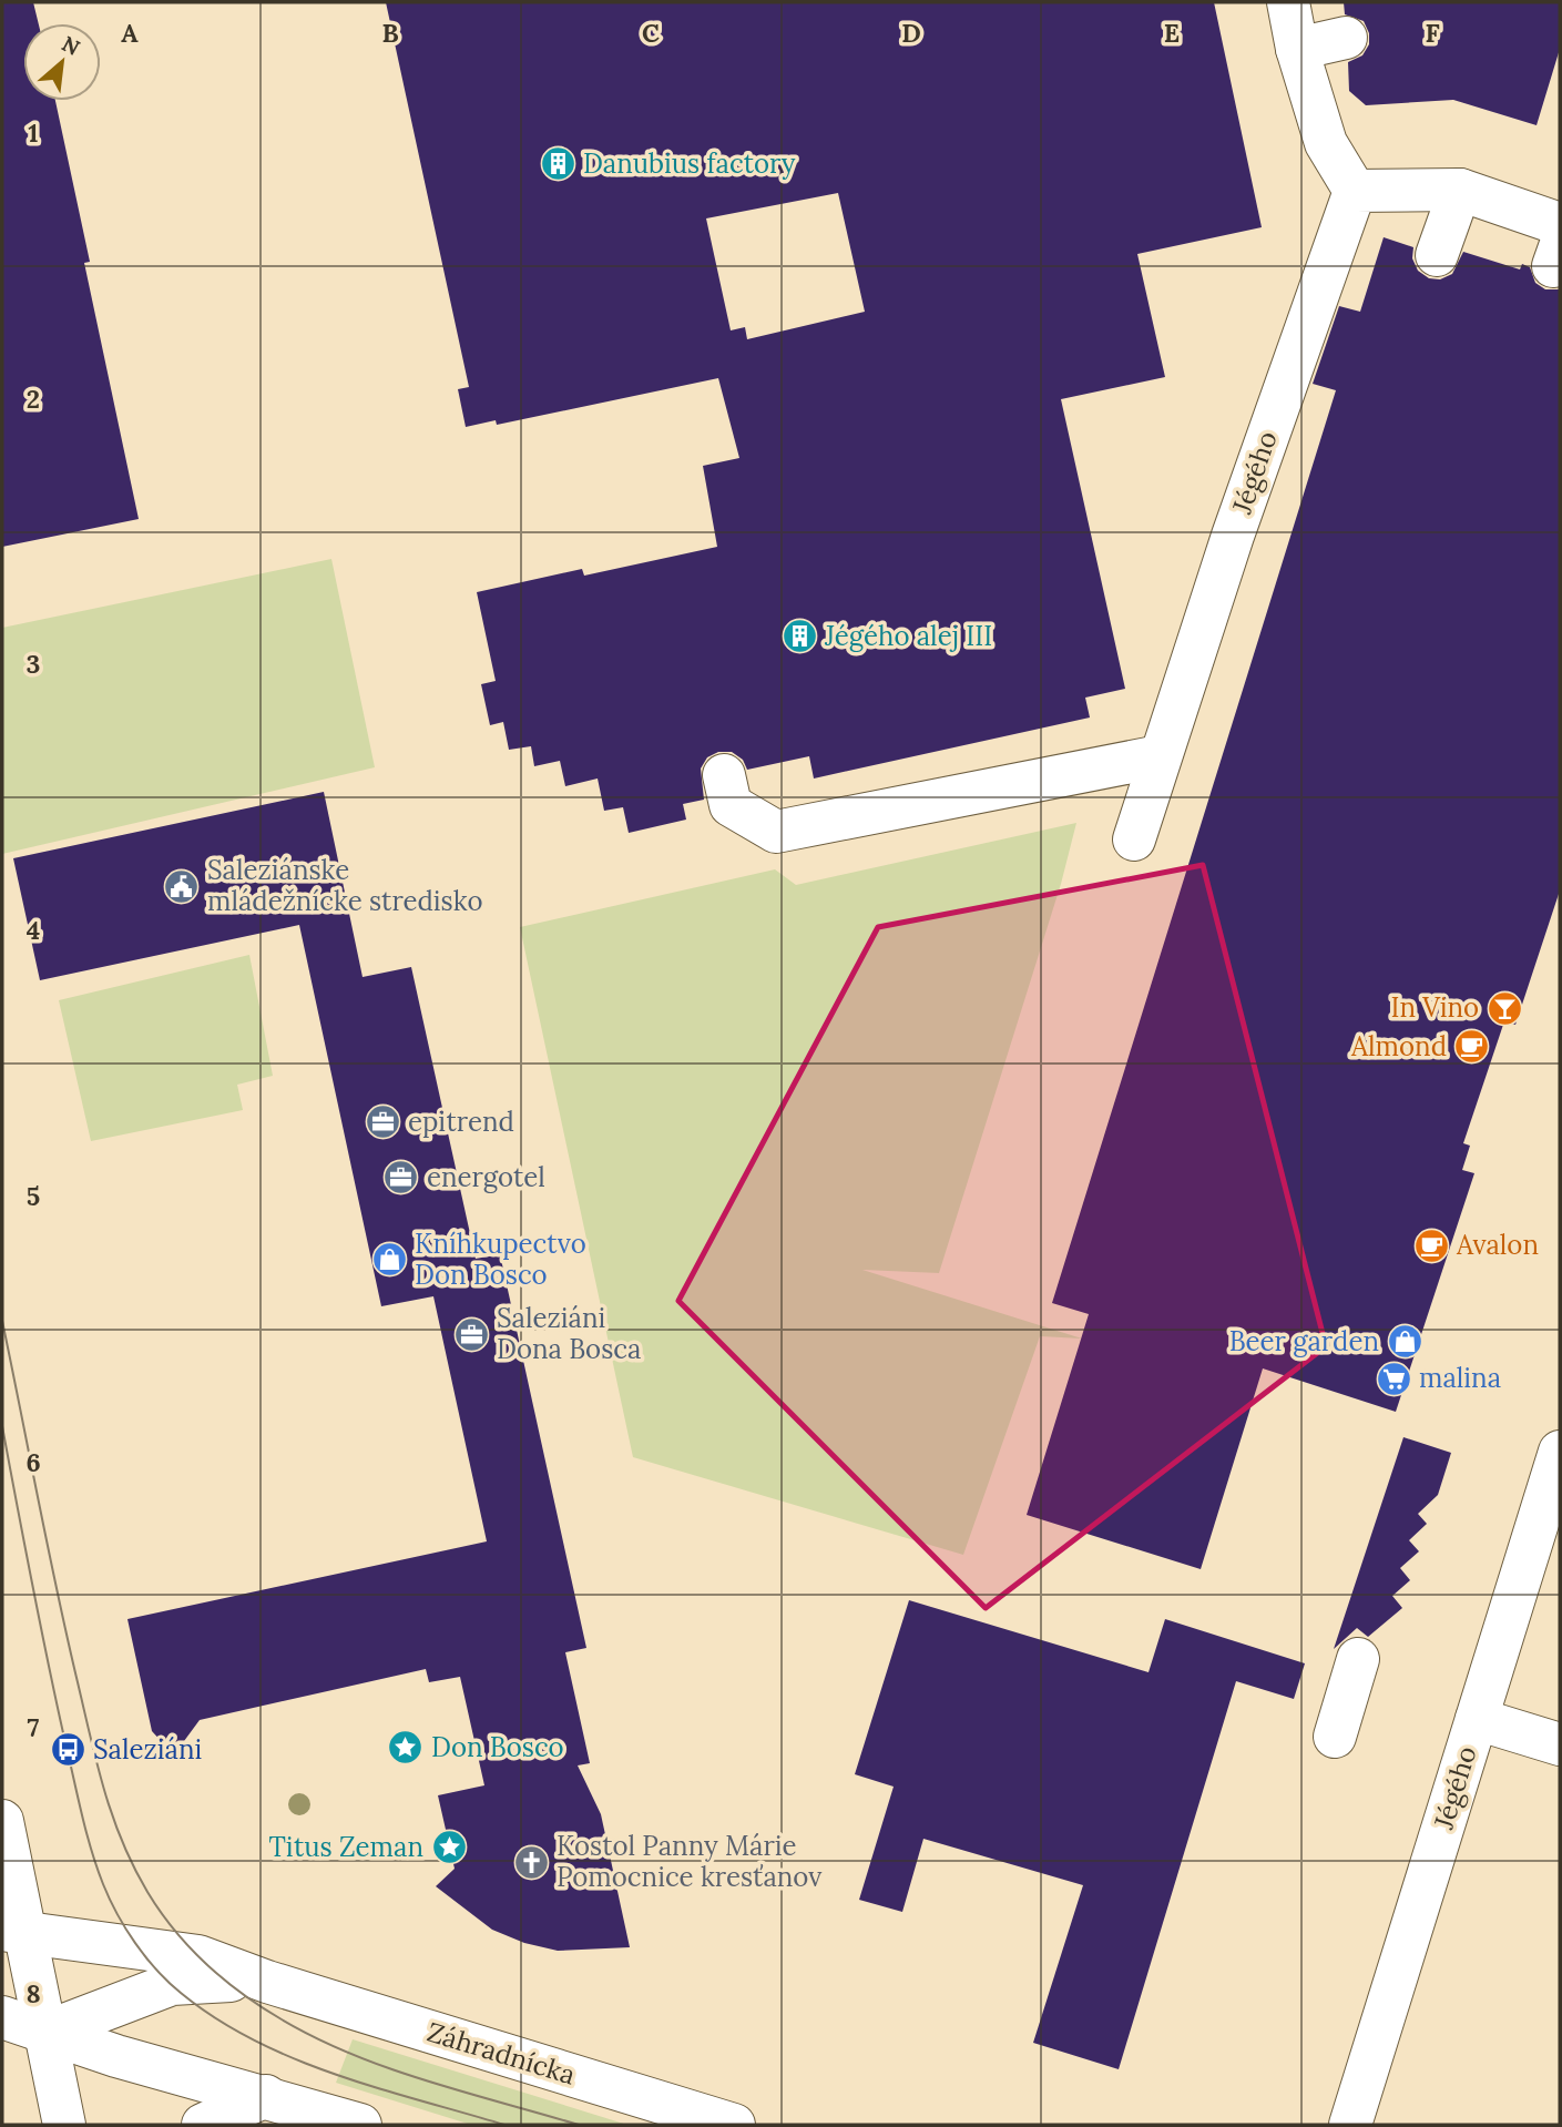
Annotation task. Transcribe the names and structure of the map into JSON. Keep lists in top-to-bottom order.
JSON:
{
  "streets": {
    "street": ["Jégého", "Záhradnícka"]
  },
  "places": {
    "building": ["Danubius factory", "Jégého alej III"],
    "public building": ["Saleziánske mládežnícke stredisko"],
    "bar": ["In Vino"],
    "cafe": ["Almond", "Avalon"],
    "office": ["epitrend", "energotel", "Saleziáni Dona Bosca"],
    "shop": ["Kníhkupectvo Don Bosco", "Beer garden"],
    "supermarket": ["malina"],
    "place": ["Don Bosco", "Titus Zeman"],
    "bus stop": ["Saleziáni"],
    "church": ["Kostol Panny Márie Pomocnice kresťanov"]
  },
  "north": "top right",
  "grid": {
    "columns": [
      "A",
      "B",
      "C",
      "D",
      "E",
      "F"
    ],
    "rows": [
      "1",
      "2",
      "3",
      "4",
      "5",
      "6",
      "7",
      "8"
    ]
  }
}
